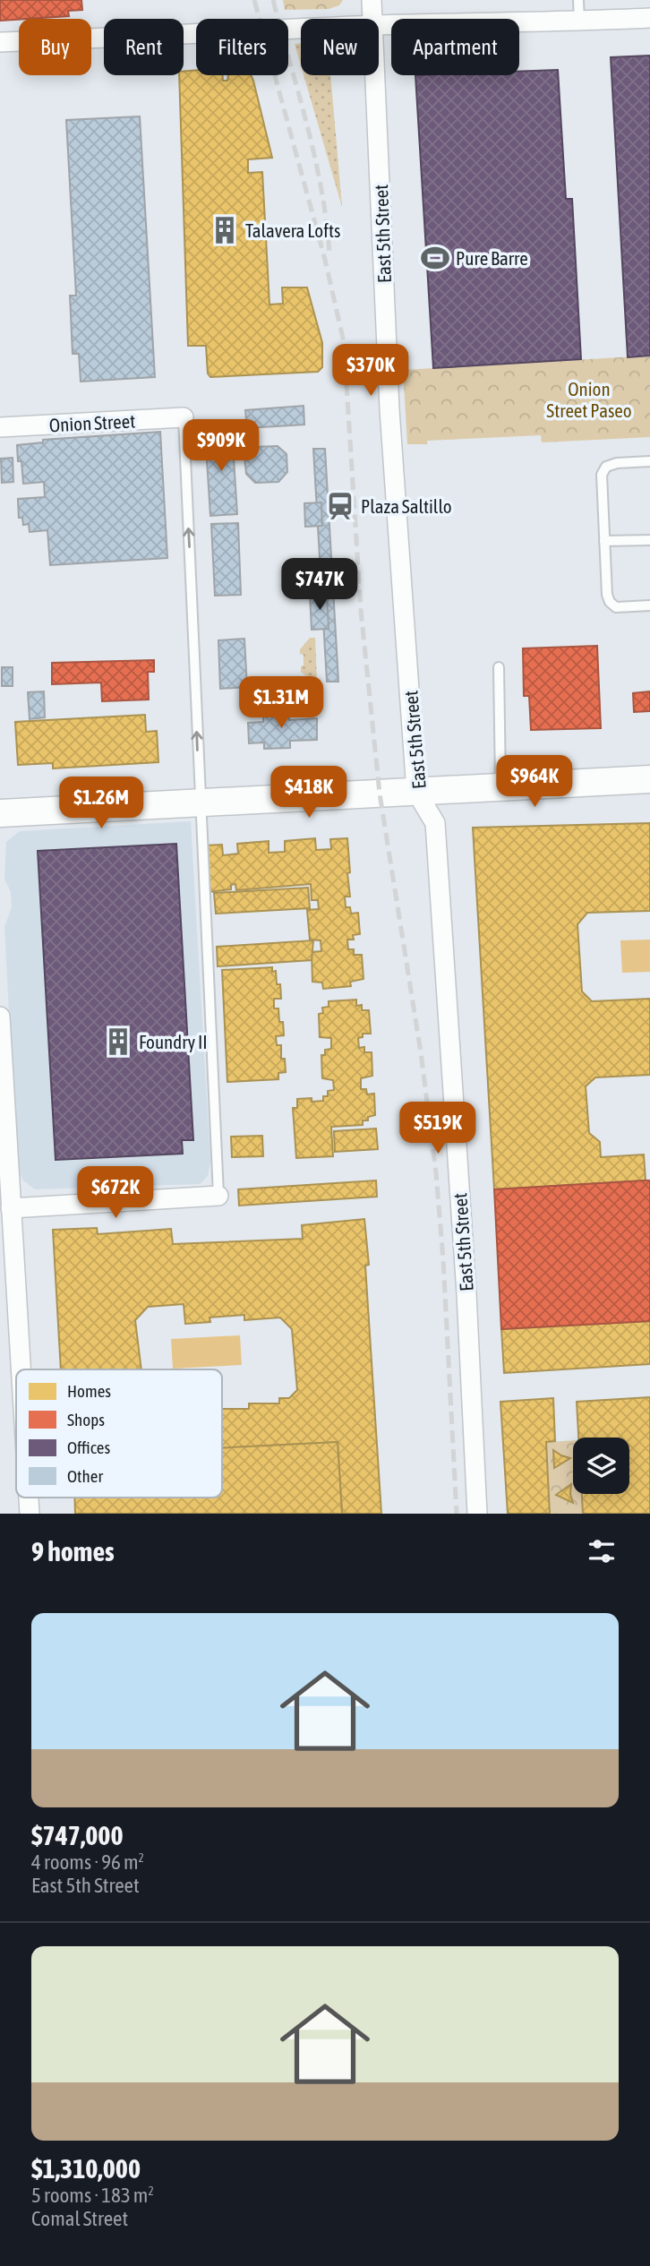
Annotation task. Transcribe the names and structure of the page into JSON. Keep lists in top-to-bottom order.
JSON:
{
  "streets": {
    "street": ["East 5th Street", "Onion Street"]
  },
  "parks": ["Onion Street Paseo"],
  "places": {
    "building": ["Talavera Lofts", "Foundry II"],
    "sports": ["Pure Barre"],
    "station": ["Plaza Saltillo"]
  },
  "legend": [
    "Homes",
    "Shops",
    "Offices",
    "Other"
  ],
  "page": {
    "chip": [
      "Buy",
      "Rent",
      "Filters",
      "New",
      "Apartment"
    ],
    "price": [
      "$370K",
      "$909K",
      "$747K",
      "$1.31M",
      "$964K",
      "$418K",
      "$1.26M",
      "$519K",
      "$672K"
    ],
    "heading": "9 homes",
    "list": [
      {
        "name": "$747,000",
        "note": "4 rooms · 96 m² · East 5th Street"
      },
      {
        "name": "$1,310,000",
        "note": "5 rooms · 183 m² · Comal Street"
      }
    ]
  }
}
